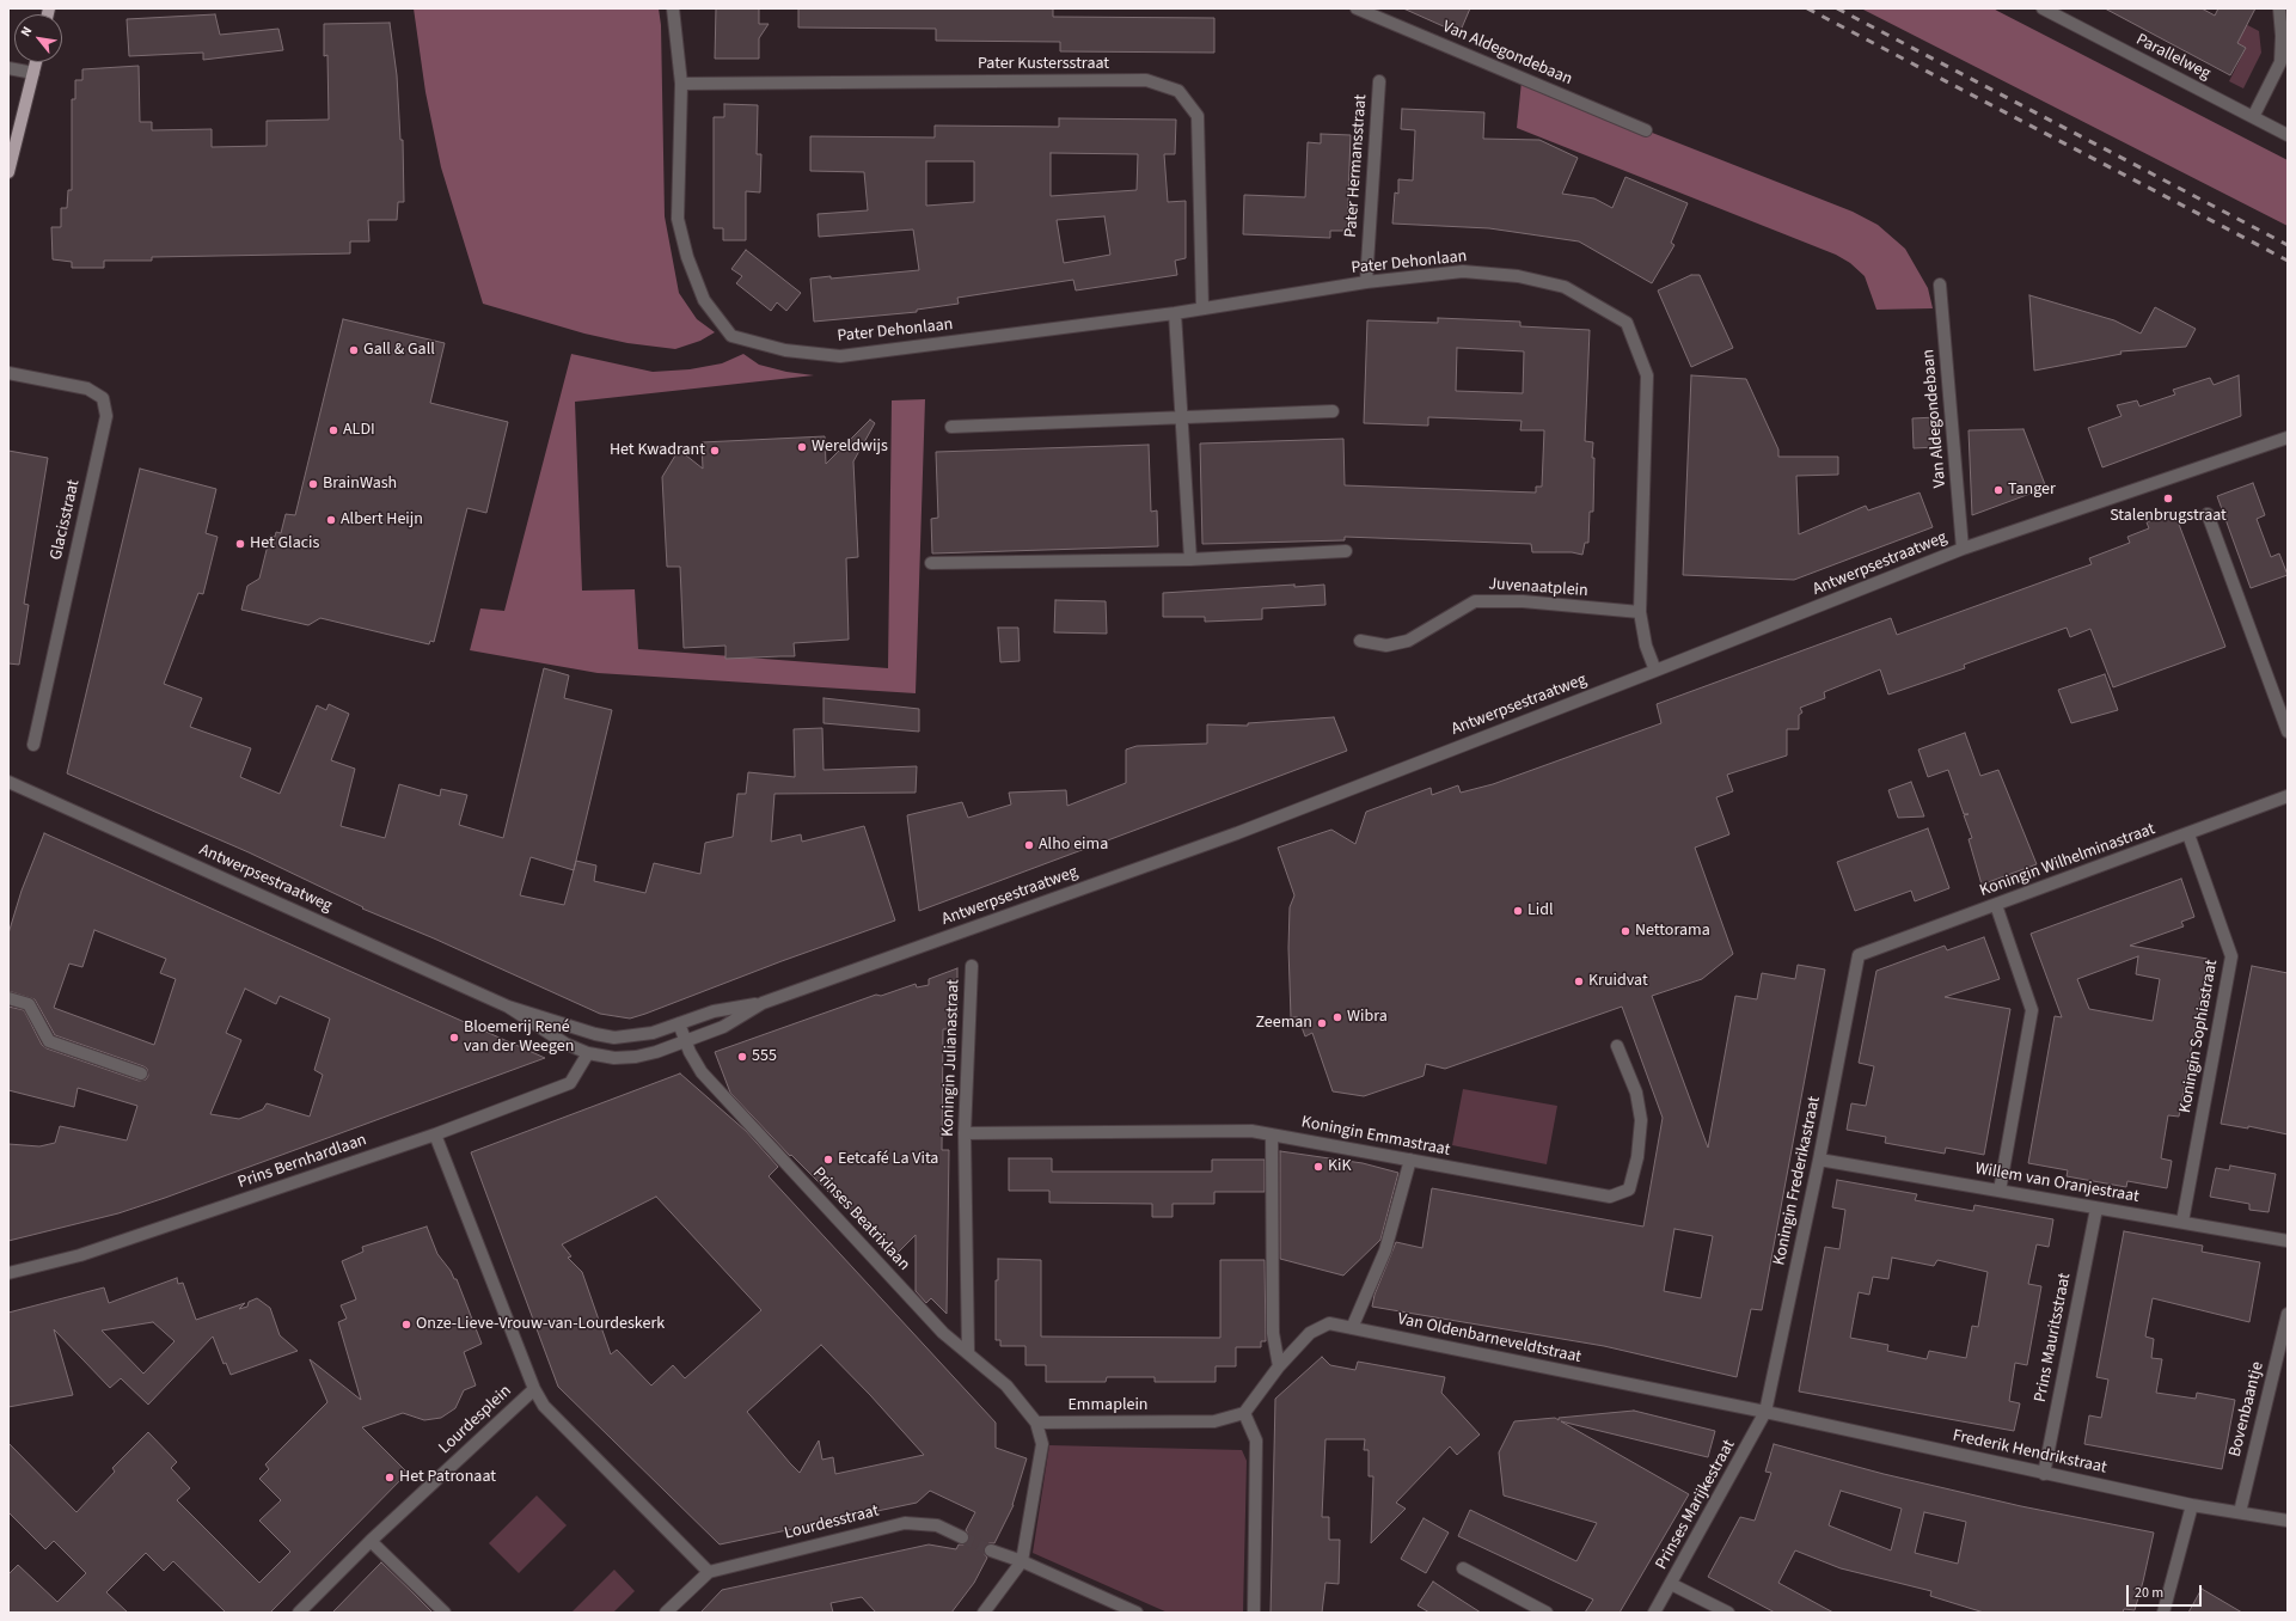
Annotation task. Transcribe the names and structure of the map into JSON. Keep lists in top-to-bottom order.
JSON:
{
  "streets": {
    "street": [
      "Van Aldegondebaan",
      "Parallelweg",
      "Pater Kustersstraat",
      "Pater Hermansstraat",
      "Pater Dehonlaan",
      "Glacisstraat",
      "Antwerpsestraatweg",
      "Juvenaatplein",
      "Koningin Wilhelminastraat",
      "Koningin Sophiastraat",
      "Koningin Julianastraat",
      "Koningin Emmastraat",
      "Prins Bernhardlaan",
      "Koningin Frederikastraat",
      "Willem van Oranjestraat",
      "Prinses Beatrixlaan",
      "Prins Mauritsstraat",
      "Van Oldenbarneveldtstraat",
      "Emmaplein",
      "Bovenbaantje",
      "Lourdesplein",
      "Frederik Hendrikstraat",
      "Prinses Marijkestraat",
      "Lourdesstraat"
    ]
  },
  "crossings": [
    ["Van Aldegondebaan", "Antwerpsestraatweg"],
    ["Pater Kustersstraat", "Pater Dehonlaan"],
    ["Pater Hermansstraat", "Pater Dehonlaan"],
    ["Pater Dehonlaan", "Antwerpsestraatweg"],
    ["Pater Dehonlaan", "Juvenaatplein"],
    ["Antwerpsestraatweg", "Prins Bernhardlaan"],
    ["Antwerpsestraatweg", "Prinses Beatrixlaan"],
    ["Koningin Wilhelminastraat", "Koningin Sophiastraat"],
    ["Koningin Wilhelminastraat", "Koningin Frederikastraat"],
    ["Koningin Sophiastraat", "Willem van Oranjestraat"],
    ["Koningin Julianastraat", "Koningin Emmastraat"],
    ["Koningin Julianastraat", "Prinses Beatrixlaan"],
    ["Koningin Frederikastraat", "Willem van Oranjestraat"],
    ["Koningin Frederikastraat", "Van Oldenbarneveldtstraat"],
    ["Koningin Frederikastraat", "Frederik Hendrikstraat"],
    ["Koningin Frederikastraat", "Prinses Marijkestraat"],
    ["Willem van Oranjestraat", "Prins Mauritsstraat"],
    ["Prinses Beatrixlaan", "Emmaplein"],
    ["Prins Mauritsstraat", "Frederik Hendrikstraat"],
    ["Van Oldenbarneveldtstraat", "Emmaplein"],
    ["Van Oldenbarneveldtstraat", "Frederik Hendrikstraat"],
    ["Van Oldenbarneveldtstraat", "Prinses Marijkestraat"],
    ["Bovenbaantje", "Frederik Hendrikstraat"],
    ["Lourdesplein", "Lourdesstraat"],
    ["Frederik Hendrikstraat", "Prinses Marijkestraat"]
  ],
  "places": [
    "Gall & Gall",
    "ALDI",
    "Wereldwijs",
    "Het Kwadrant",
    "BrainWash",
    "Tanger",
    "Stalenbrugstraat",
    "Albert Heijn",
    "Het Glacis",
    "Alho eima",
    "Lidl",
    "Nettorama",
    "Kruidvat",
    "Wibra",
    "Zeeman",
    "Bloemerij René van der Weegen",
    "555",
    "Eetcafé La Vita",
    "KiK",
    "Onze-Lieve-Vrouw-van-Lourdeskerk",
    "Het Patronaat"
  ],
  "scale_bar": "20 m",
  "north": "top left"
}
